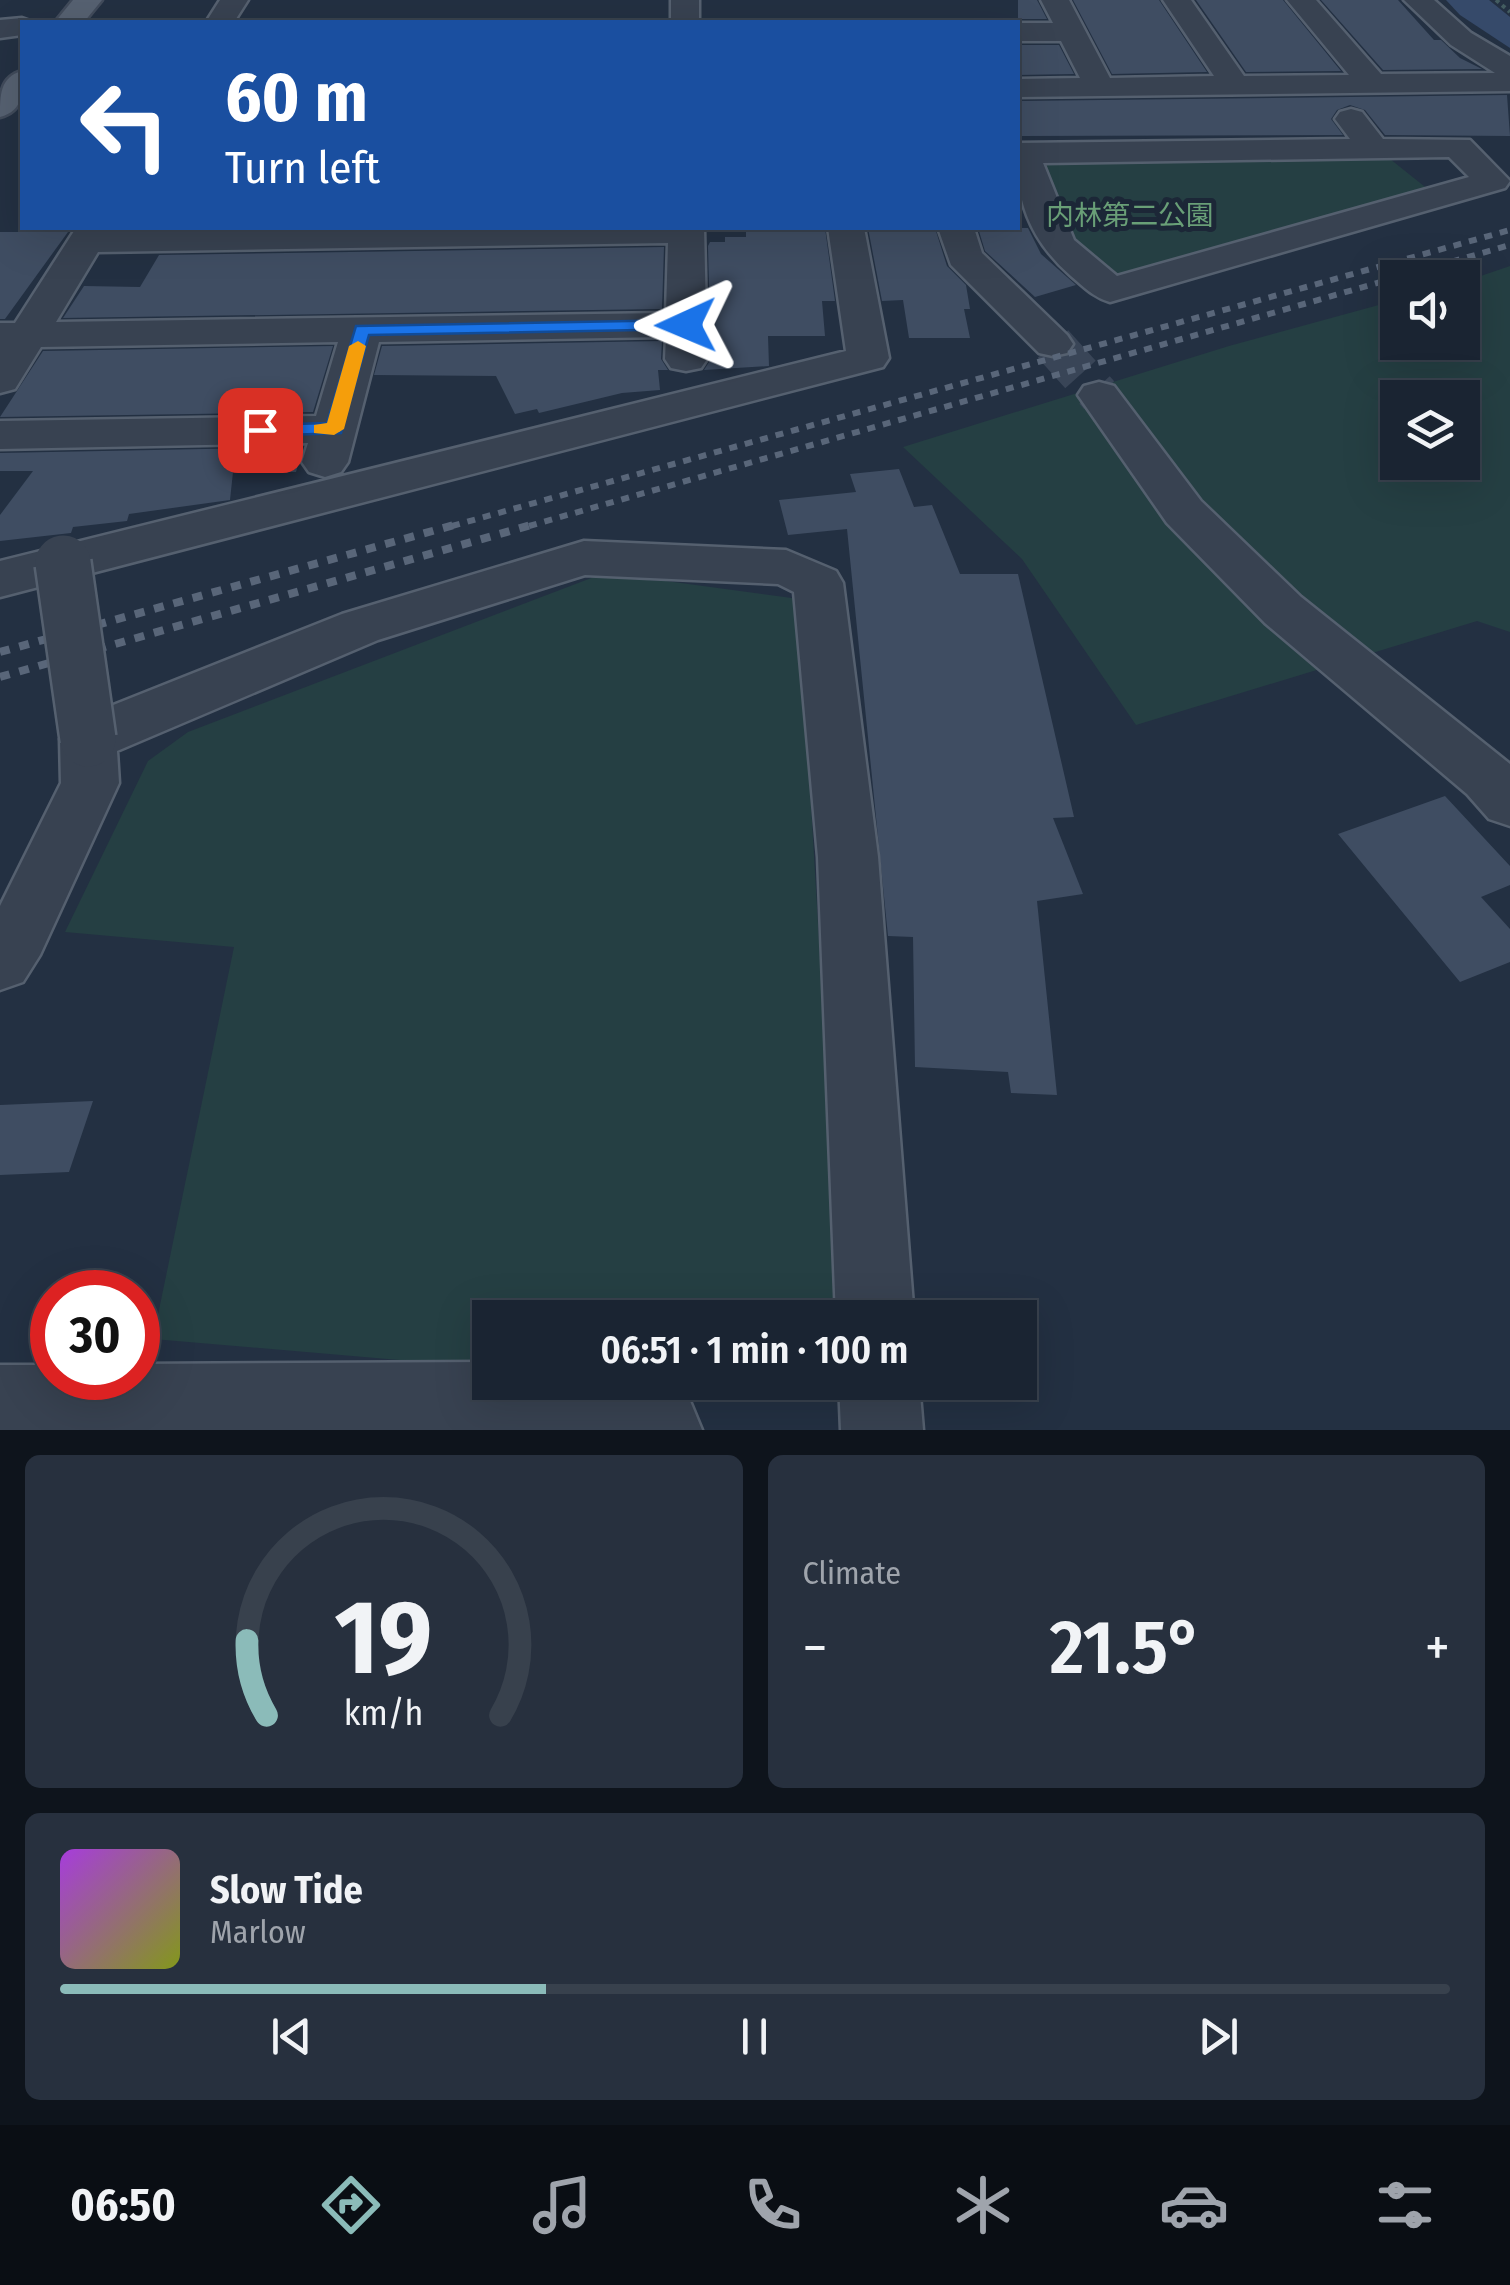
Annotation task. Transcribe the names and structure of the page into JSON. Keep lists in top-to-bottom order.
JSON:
{
  "parks": ["内林第二公園"],
  "page": {
    "turn": ["60 m", "Turn left"],
    "limit": "30",
    "trip": "06:51 · 1 min · 100 m",
    "tile": "Climate",
    "heat": ["−", "21.5°", "+"],
    "song": ["Slow Tide", "Marlow"],
    "tabs": "06:50",
    "gauge": ["19", "km/h"]
  }
}
